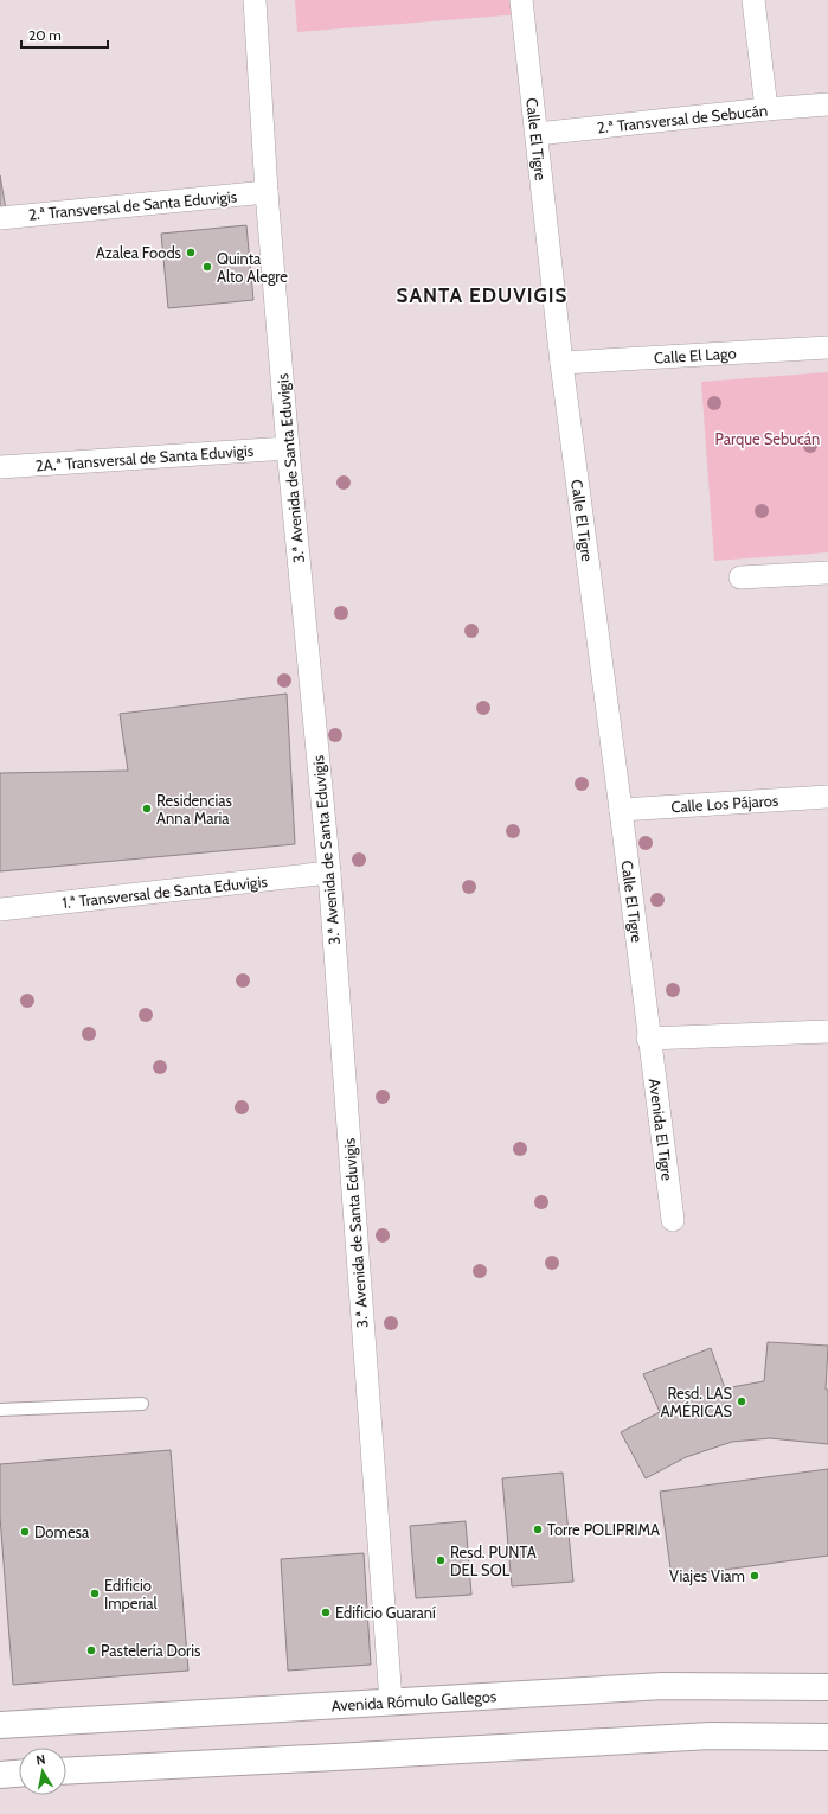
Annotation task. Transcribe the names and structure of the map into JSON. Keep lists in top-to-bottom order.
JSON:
{
  "streets": {
    "main road": ["Avenida Rómulo Gallegos"],
    "street": [
      "2.ª Transversal de Sebucán",
      "Calle El Tigre",
      "2.ª Transversal de Santa Eduvigis",
      "Calle El Lago",
      "2A.ª Transversal de Santa Eduvigis",
      "3.ª Avenida de Santa Eduvigis",
      "Calle Los Pájaros",
      "1.ª Transversal de Santa Eduvigis",
      "Avenida El Tigre"
    ]
  },
  "crossings": [
    ["2.ª Transversal de Sebucán", "Calle El Tigre"],
    ["Calle El Tigre", "Calle El Lago"],
    ["Calle El Tigre", "Calle Los Pájaros"],
    ["Calle El Tigre", "Avenida El Tigre"],
    ["2.ª Transversal de Santa Eduvigis", "3.ª Avenida de Santa Eduvigis"],
    ["2A.ª Transversal de Santa Eduvigis", "3.ª Avenida de Santa Eduvigis"],
    ["3.ª Avenida de Santa Eduvigis", "1.ª Transversal de Santa Eduvigis"],
    ["3.ª Avenida de Santa Eduvigis", "Avenida Rómulo Gallegos"]
  ],
  "districts": ["SANTA EDUVIGIS"],
  "parks": ["Parque Sebucán"],
  "places": [
    "Azalea Foods",
    "Quinta Alto Alegre",
    "Residencias Anna Maria",
    "Resd. LAS AMÉRICAS",
    "Torre POLIPRIMA",
    "Domesa",
    "Resd. PUNTA DEL SOL",
    "Viajes Viam",
    "Edificio Imperial",
    "Edificio Guaraní",
    "Pastelería Doris"
  ],
  "scale_bar": "20 m",
  "north": "top"
}
